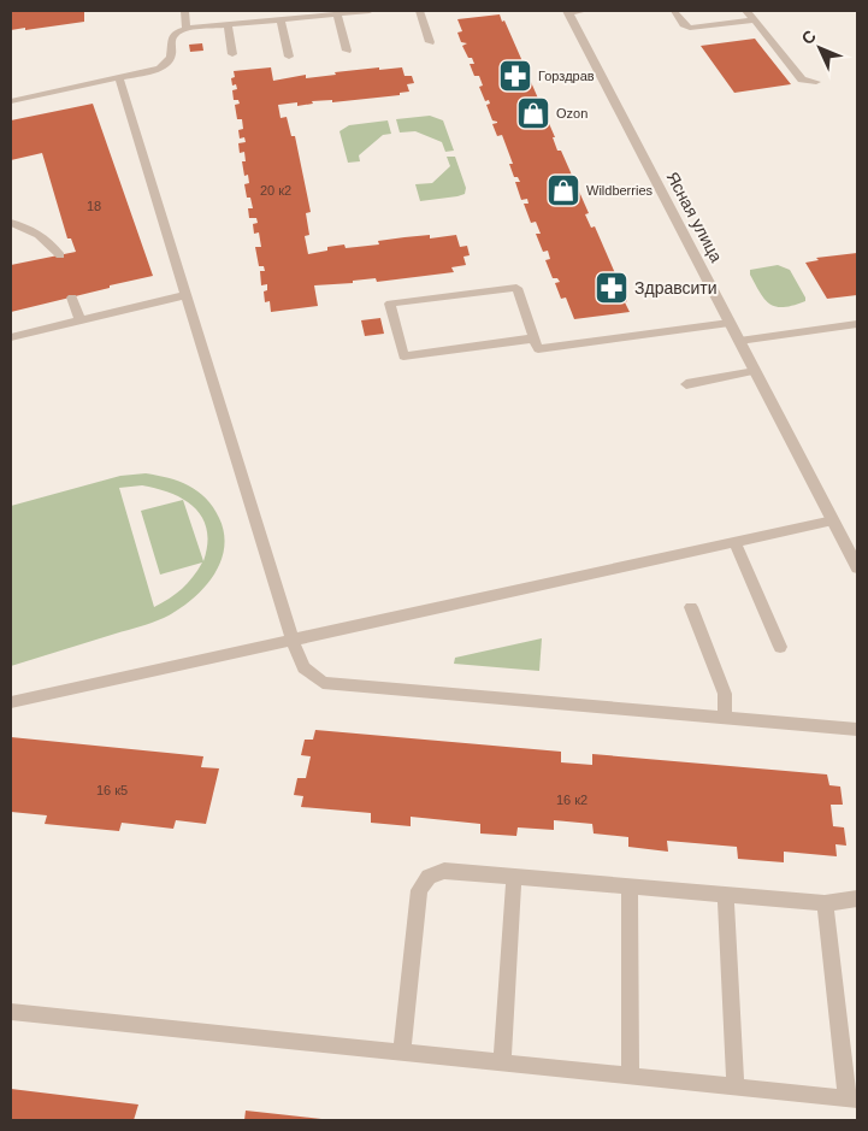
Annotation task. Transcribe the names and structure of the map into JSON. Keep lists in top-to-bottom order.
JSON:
{
  "streets": {
    "street": ["Ясная улица"]
  },
  "places": {
    "pharmacy": ["Горздрав", "Здравсити"],
    "shop": ["Ozon", "Wildberries"]
  },
  "house_numbers": [
    "20 к2",
    "18",
    "16 к5",
    "16 к2"
  ],
  "north": "top left"
}
